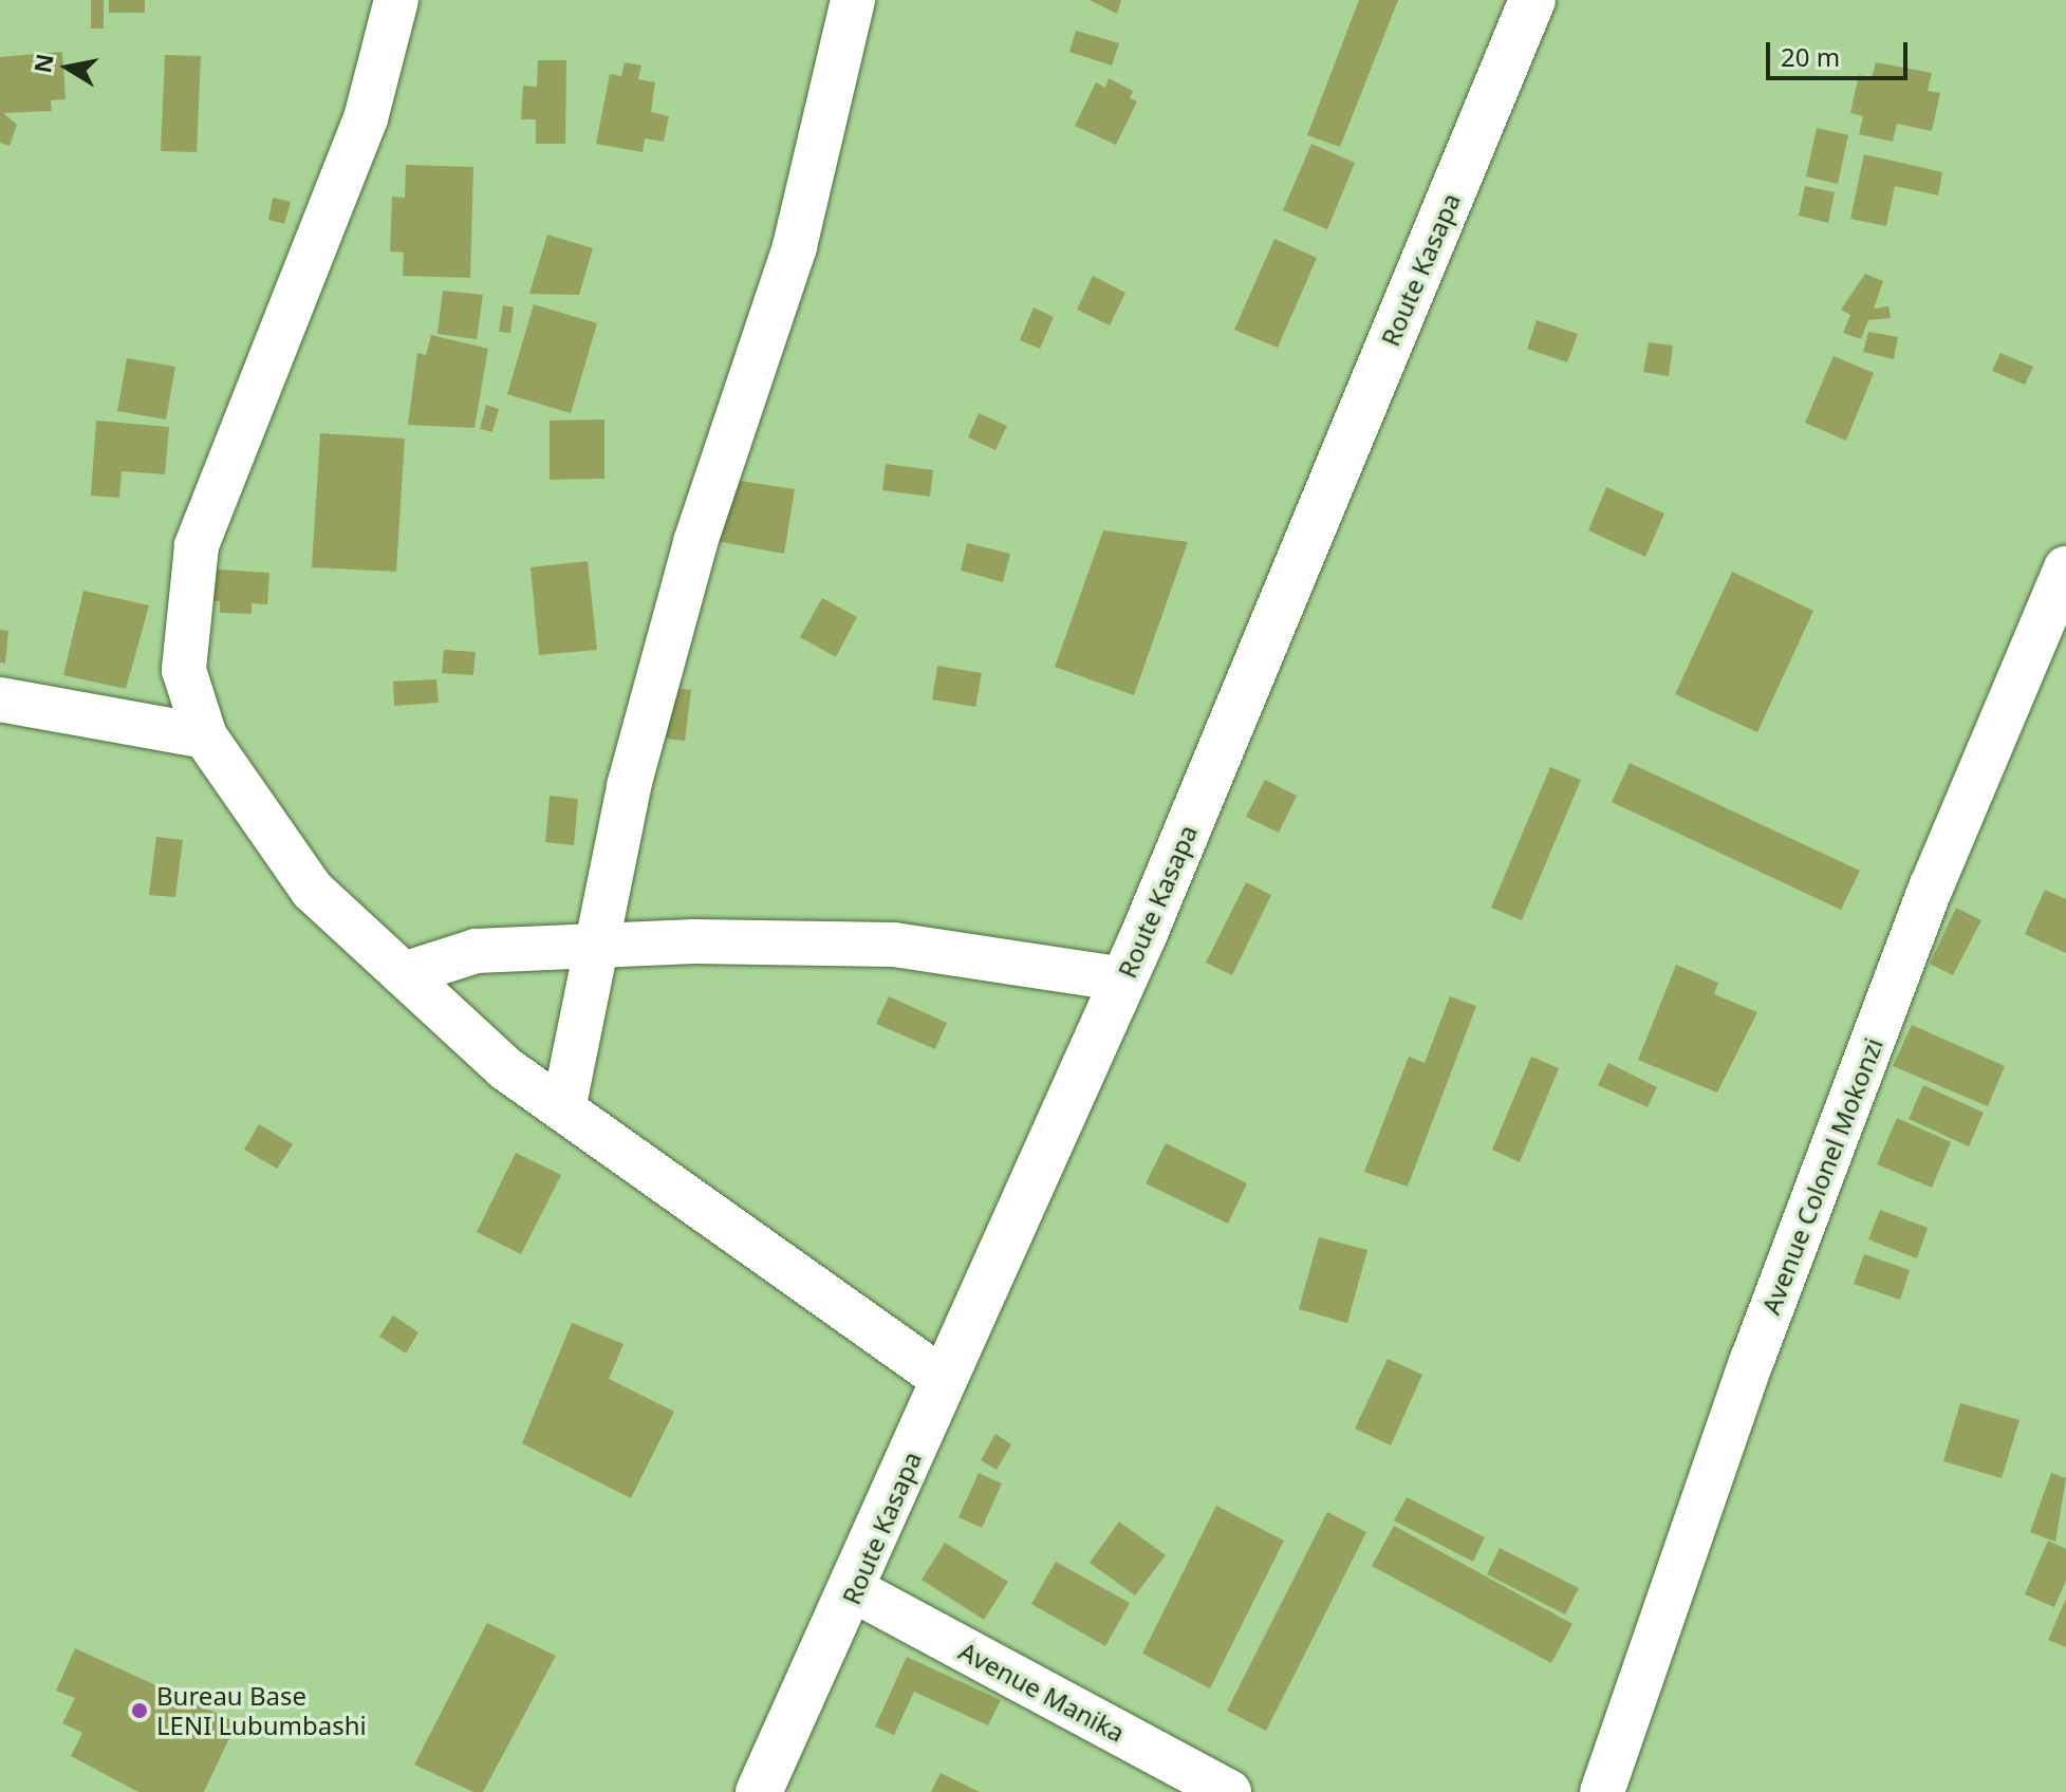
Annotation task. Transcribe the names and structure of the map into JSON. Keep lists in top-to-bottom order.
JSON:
{
  "streets": {
    "main road": ["Route Kasapa"],
    "street": ["Avenue Colonel Mokonzi", "Avenue Manika"]
  },
  "crossings": [
    ["Route Kasapa", "Avenue Manika"]
  ],
  "places": ["Bureau Base LENI Lubumbashi"],
  "scale_bar": "20 m",
  "north": "left"
}
